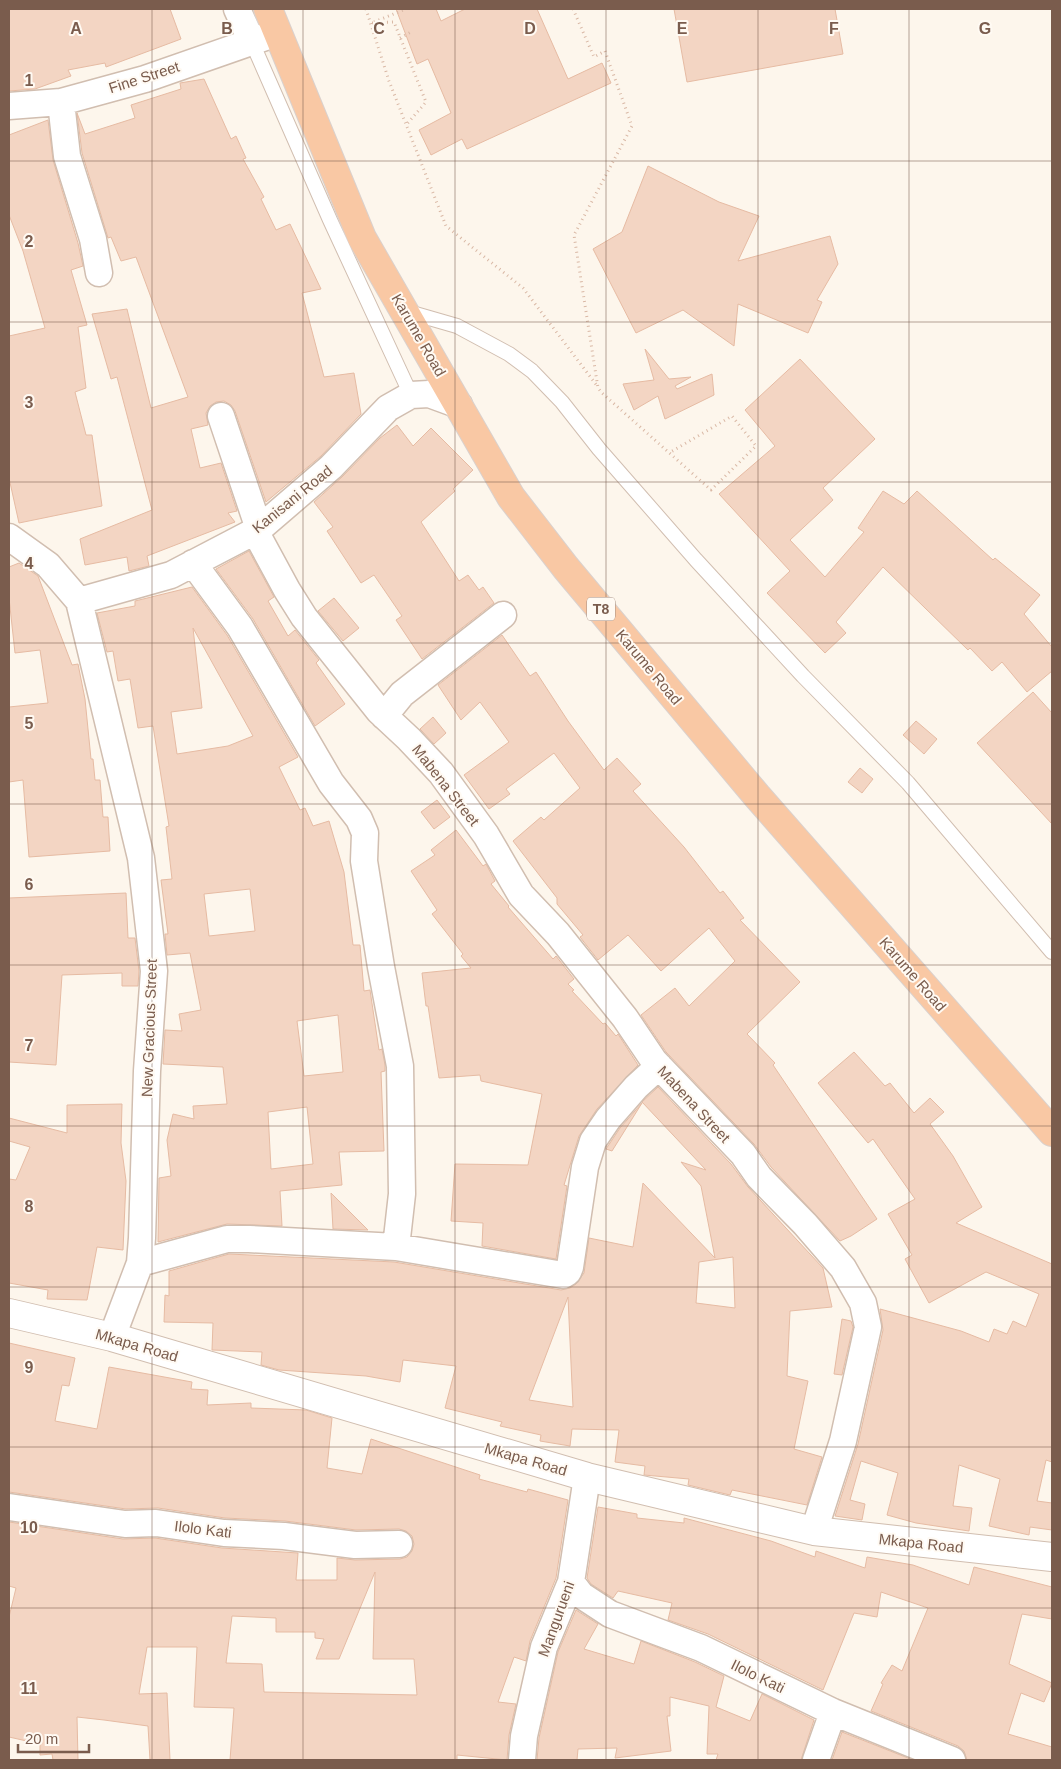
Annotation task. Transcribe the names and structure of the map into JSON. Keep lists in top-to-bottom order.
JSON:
{
  "streets": {
    "highway": ["Karume Road", "T8"],
    "street": [
      "Fine Street",
      "Kanisani Road",
      "Mabena Street",
      "New Gracious Street",
      "Mkapa Road",
      "Ilolo Kati",
      "Mangurueni"
    ]
  },
  "crossings": [
    ["Fine Street", "Karume Road"],
    ["Kanisani Road", "Mabena Street"],
    ["Kanisani Road", "New Gracious Street"],
    ["Mabena Street", "Mkapa Road"],
    ["New Gracious Street", "Mkapa Road"],
    ["Mkapa Road", "Mangurueni"],
    ["Ilolo Kati", "Mangurueni"]
  ],
  "scale_bar": "20 m",
  "grid": {
    "columns": [
      "A",
      "B",
      "C",
      "D",
      "E",
      "F",
      "G"
    ],
    "rows": [
      "1",
      "2",
      "3",
      "4",
      "5",
      "6",
      "7",
      "8",
      "9",
      "10",
      "11"
    ]
  }
}
